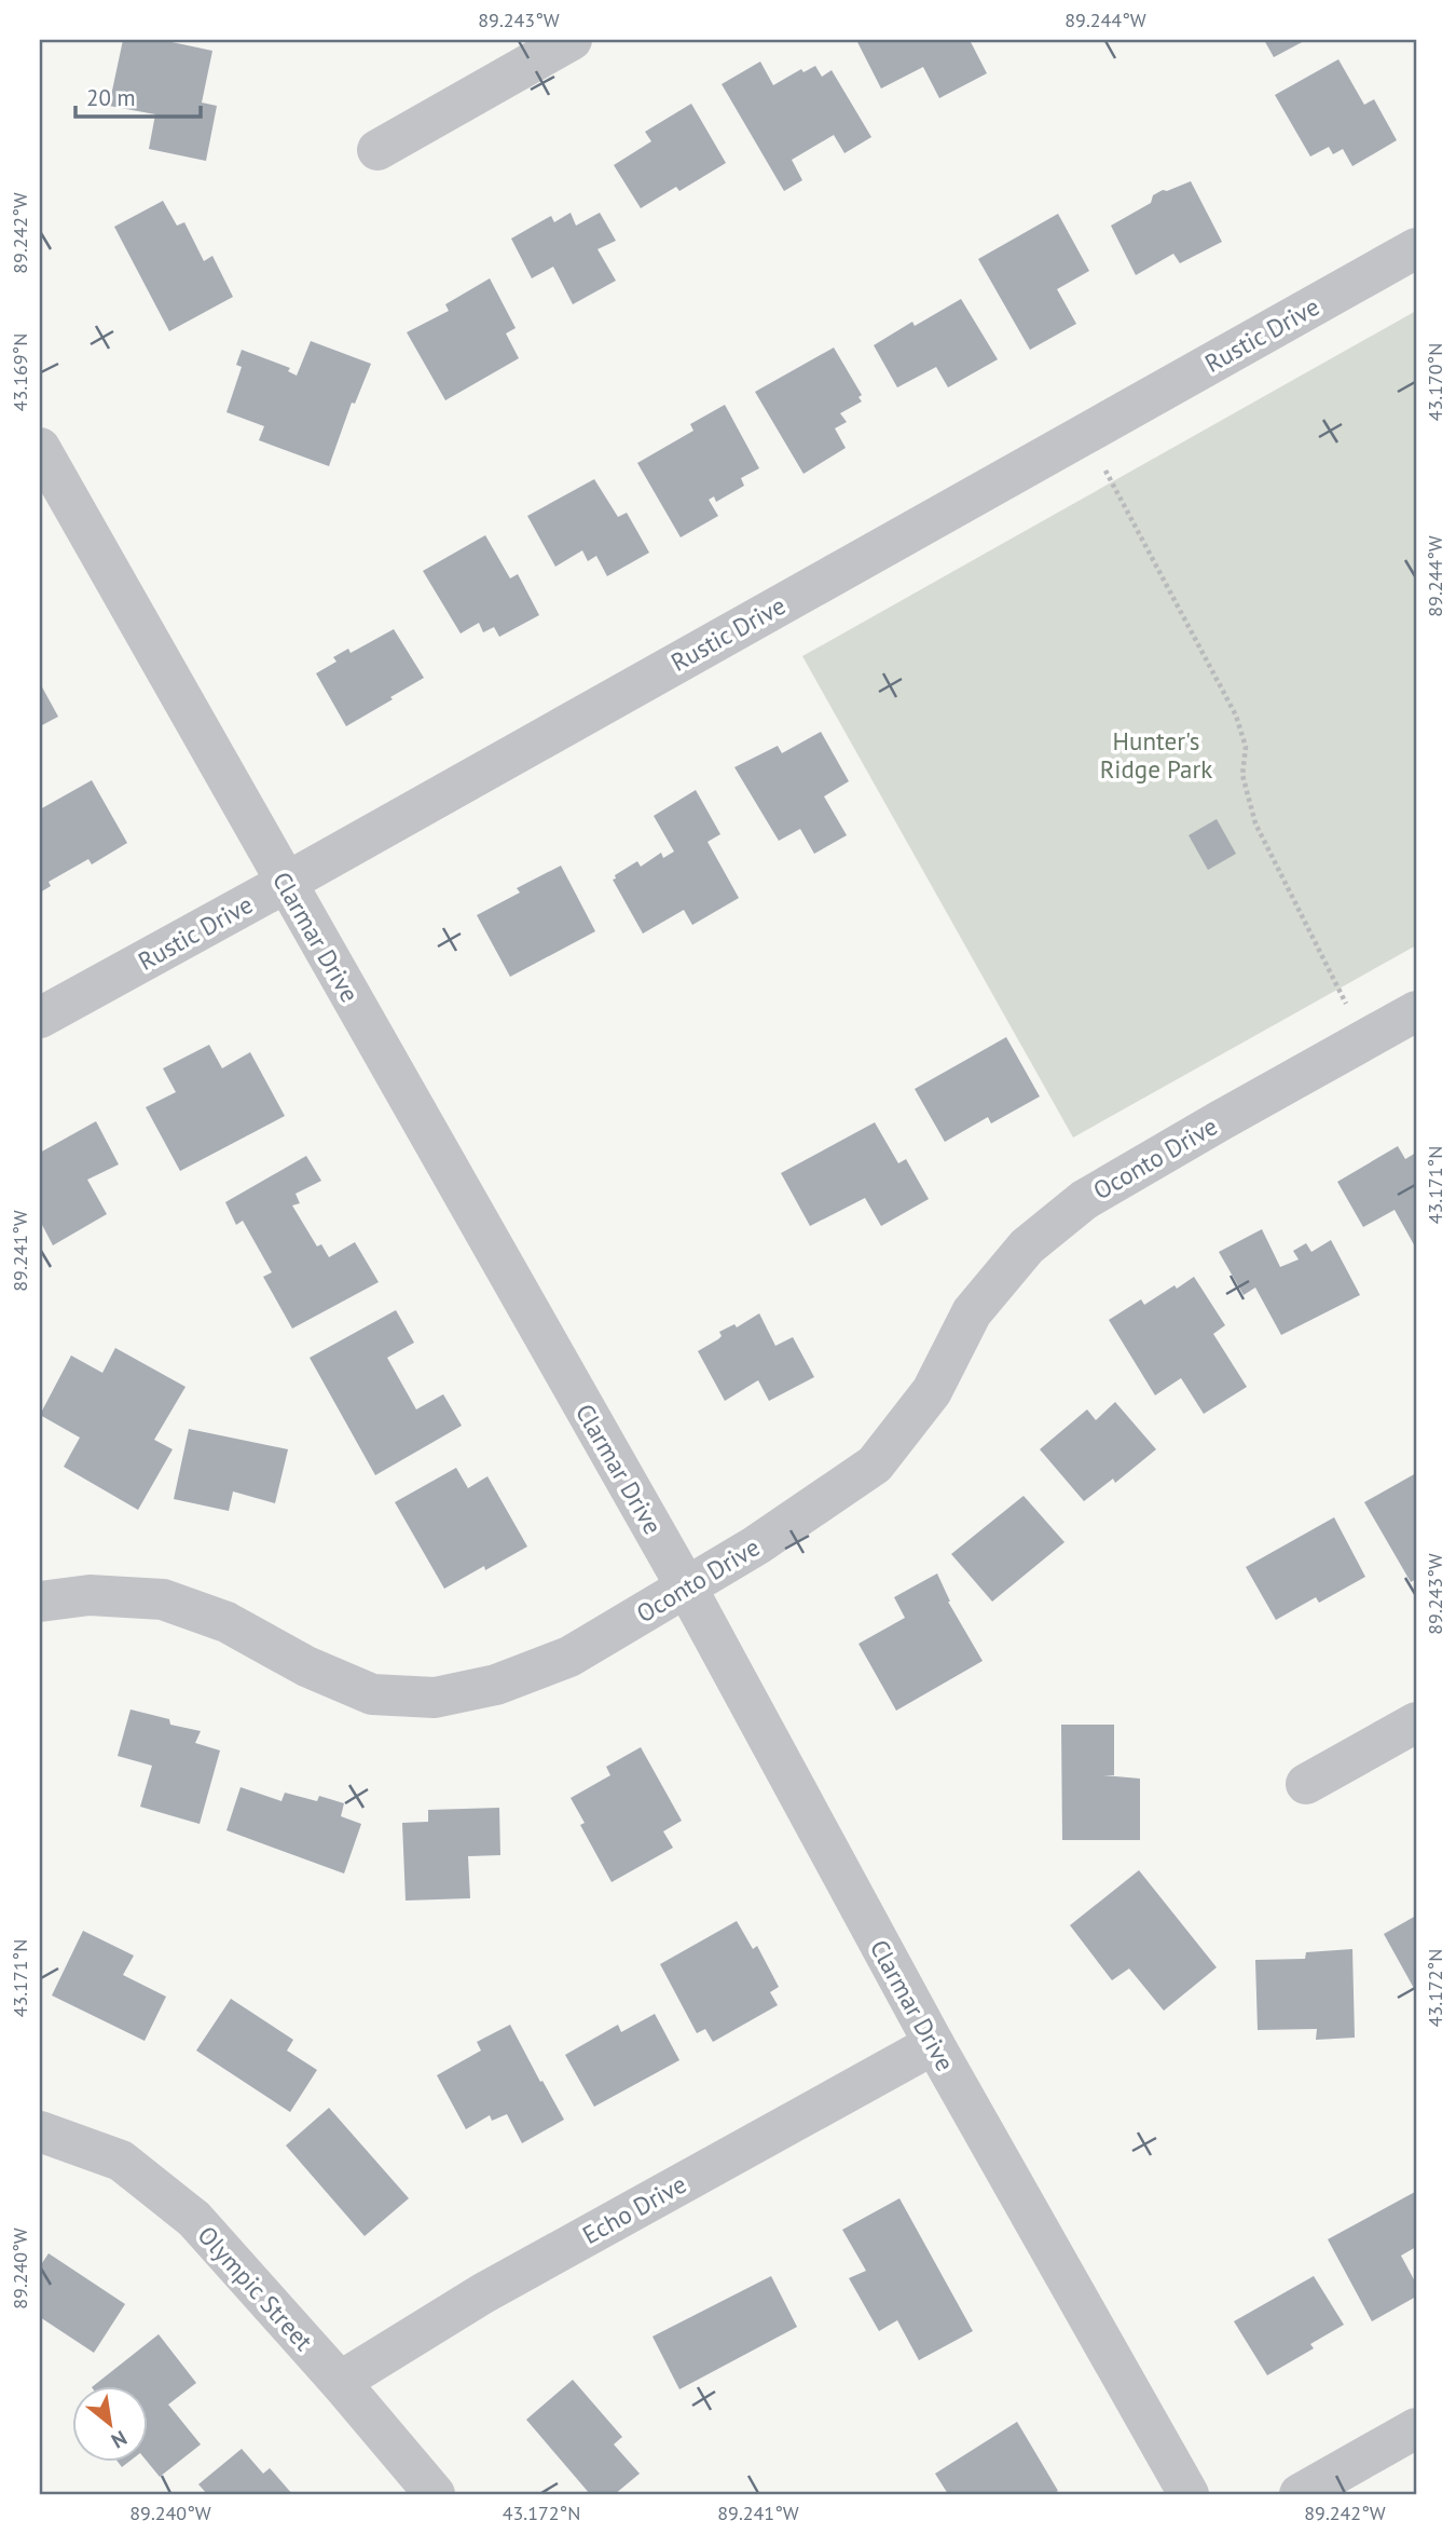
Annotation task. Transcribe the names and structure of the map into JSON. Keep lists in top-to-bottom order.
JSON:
{
  "streets": {
    "street": [
      "Rustic Drive",
      "Clarmar Drive",
      "Oconto Drive",
      "Echo Drive",
      "Olympic Street"
    ]
  },
  "crossings": [
    ["Rustic Drive", "Clarmar Drive"],
    ["Clarmar Drive", "Oconto Drive"],
    ["Clarmar Drive", "Echo Drive"],
    ["Echo Drive", "Olympic Street"]
  ],
  "parks": ["Hunter's Ridge Park"],
  "scale_bar": "20 m",
  "north": "bottom right",
  "coordinates": [
    "89.243°W",
    "89.244°W",
    "89.242°W",
    "43.169°N",
    "43.170°N",
    "43.171°N",
    "89.241°W",
    "43.172°N",
    "89.240°W"
  ]
}
